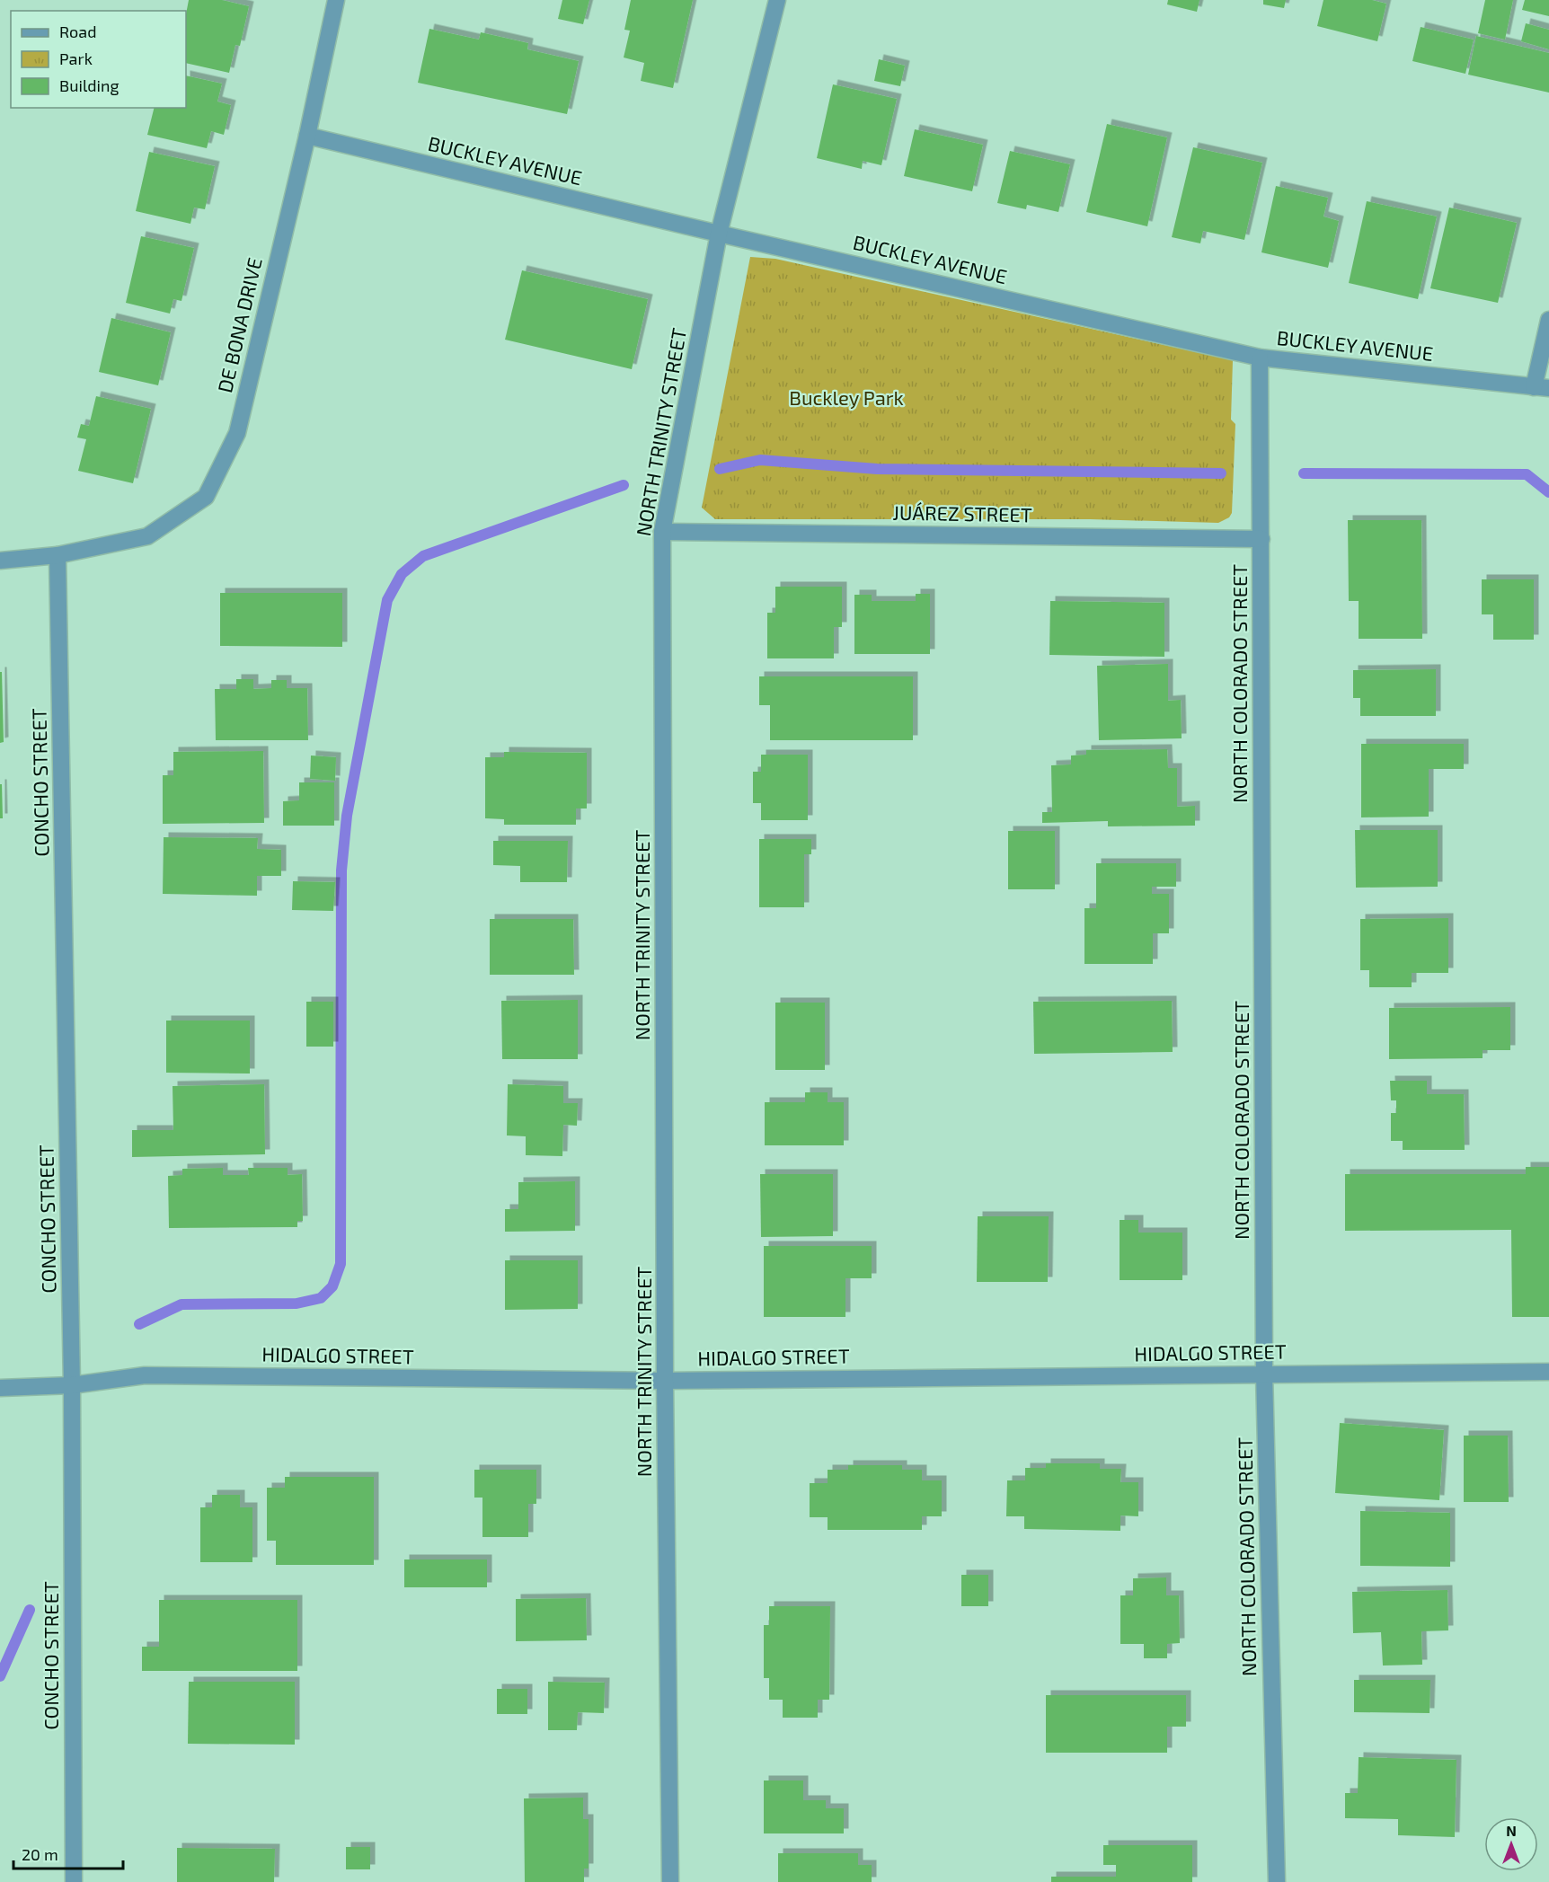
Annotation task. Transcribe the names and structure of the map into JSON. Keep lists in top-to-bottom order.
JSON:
{
  "streets": {
    "street": [
      "BUCKLEY AVENUE",
      "DE BONA DRIVE",
      "NORTH TRINITY STREET",
      "JUÁREZ STREET",
      "NORTH COLORADO STREET",
      "CONCHO STREET",
      "HIDALGO STREET"
    ]
  },
  "crossings": [
    ["BUCKLEY AVENUE", "DE BONA DRIVE"],
    ["BUCKLEY AVENUE", "NORTH TRINITY STREET"],
    ["BUCKLEY AVENUE", "NORTH COLORADO STREET"],
    ["DE BONA DRIVE", "CONCHO STREET"],
    ["NORTH TRINITY STREET", "JUÁREZ STREET"],
    ["NORTH TRINITY STREET", "HIDALGO STREET"],
    ["JUÁREZ STREET", "NORTH COLORADO STREET"],
    ["NORTH COLORADO STREET", "HIDALGO STREET"],
    ["CONCHO STREET", "HIDALGO STREET"]
  ],
  "parks": ["Buckley Park"],
  "legend": ["Road", "Park", "Building"],
  "scale_bar": "20 m",
  "north": "top"
}
